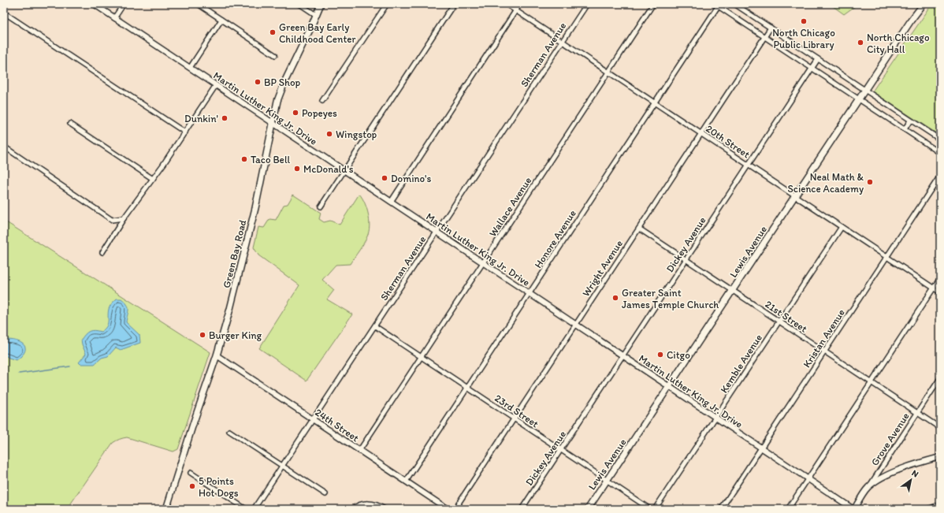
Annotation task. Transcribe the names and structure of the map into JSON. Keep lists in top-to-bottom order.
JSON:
{
  "streets": {
    "main road": ["Lewis Avenue", "Green Bay Road"],
    "street": [
      "Sherman Avenue",
      "Martin Luther King Jr. Drive",
      "20th Street",
      "Wallace Avenue",
      "Honore Avenue",
      "Dickey Avenue",
      "Wright Avenue",
      "21st Street",
      "Kristan Avenue",
      "Kemble Avenue",
      "23rd Street",
      "24th Street",
      "Grove Avenue"
    ]
  },
  "crossings": [
    ["Sherman Avenue", "Martin Luther King Jr. Drive"],
    ["Sherman Avenue", "20th Street"],
    ["Sherman Avenue", "23rd Street"],
    ["Sherman Avenue", "24th Street"],
    ["Martin Luther King Jr. Drive", "Wallace Avenue"],
    ["Martin Luther King Jr. Drive", "Honore Avenue"],
    ["Martin Luther King Jr. Drive", "Dickey Avenue"],
    ["Martin Luther King Jr. Drive", "Lewis Avenue"],
    ["Martin Luther King Jr. Drive", "Green Bay Road"],
    ["Martin Luther King Jr. Drive", "Wright Avenue"],
    ["Martin Luther King Jr. Drive", "Kristan Avenue"],
    ["Martin Luther King Jr. Drive", "Kemble Avenue"],
    ["Martin Luther King Jr. Drive", "Grove Avenue"],
    ["20th Street", "Wallace Avenue"],
    ["20th Street", "Honore Avenue"],
    ["20th Street", "Dickey Avenue"],
    ["20th Street", "Lewis Avenue"],
    ["20th Street", "Wright Avenue"],
    ["20th Street", "Kristan Avenue"],
    ["20th Street", "Kemble Avenue"],
    ["Wallace Avenue", "23rd Street"],
    ["Wallace Avenue", "24th Street"],
    ["Honore Avenue", "23rd Street"],
    ["Honore Avenue", "24th Street"],
    ["Dickey Avenue", "21st Street"],
    ["Dickey Avenue", "23rd Street"],
    ["Lewis Avenue", "21st Street"],
    ["Lewis Avenue", "23rd Street"],
    ["Green Bay Road", "24th Street"],
    ["Wright Avenue", "21st Street"],
    ["Wright Avenue", "23rd Street"],
    ["21st Street", "Kristan Avenue"],
    ["21st Street", "Kemble Avenue"],
    ["21st Street", "Grove Avenue"]
  ],
  "places": [
    "North Chicago Public Library",
    "Green Bay Early Childhood Center",
    "North Chicago City Hall",
    "BP Shop",
    "Popeyes",
    "Dunkin'",
    "Wingstop",
    "Taco Bell",
    "McDonald's",
    "Domino's",
    "Neal Math & Science Academy",
    "Greater Saint James Temple Church",
    "Burger King",
    "Citgo",
    "5 Points Hot Dogs"
  ],
  "north": "top right"
}
